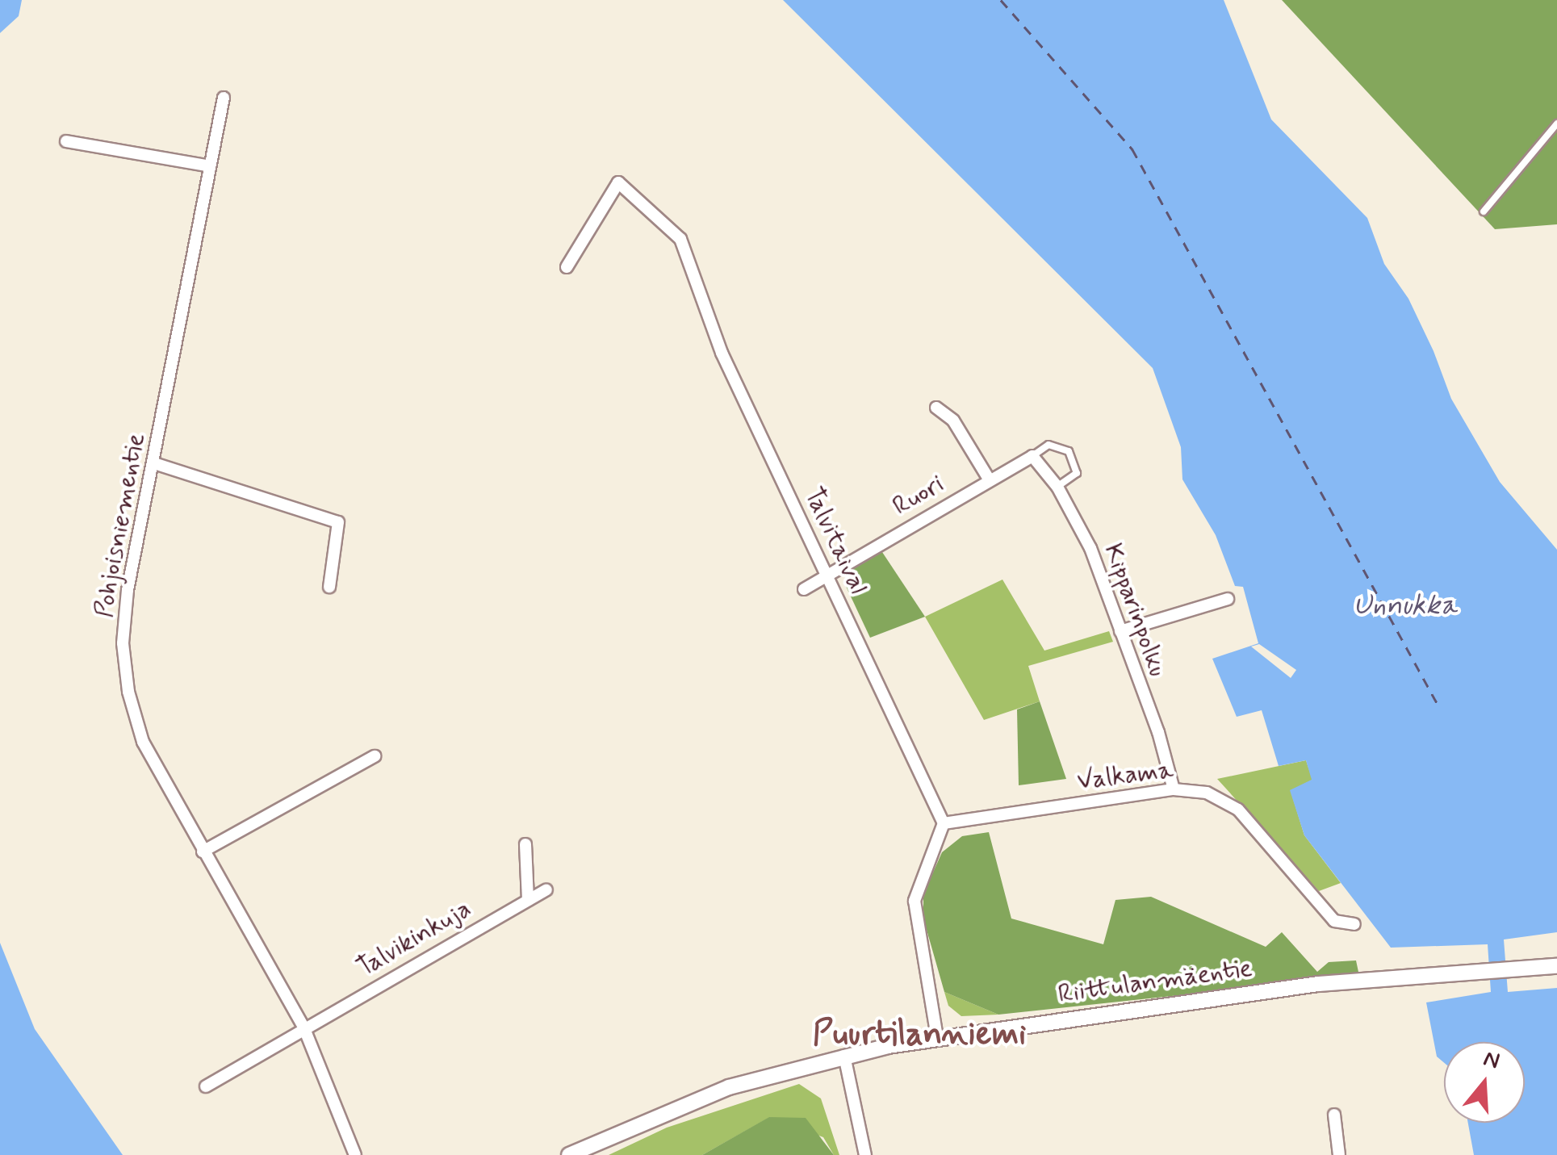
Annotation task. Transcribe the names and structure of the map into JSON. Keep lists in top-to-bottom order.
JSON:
{
  "streets": {
    "street": [
      "Ruori",
      "Pohjoisniementie",
      "Talvitaival",
      "Kipparinpolku",
      "Valkama",
      "Talvikinkuja",
      "Riittulanmäentie"
    ]
  },
  "crossings": [
    ["Ruori", "Talvitaival"],
    ["Ruori", "Kipparinpolku"],
    ["Pohjoisniementie", "Talvikinkuja"],
    ["Talvitaival", "Valkama"],
    ["Kipparinpolku", "Valkama"]
  ],
  "districts": ["Puurtilanniemi"],
  "water": ["Unnukka"],
  "north": "top"
}
